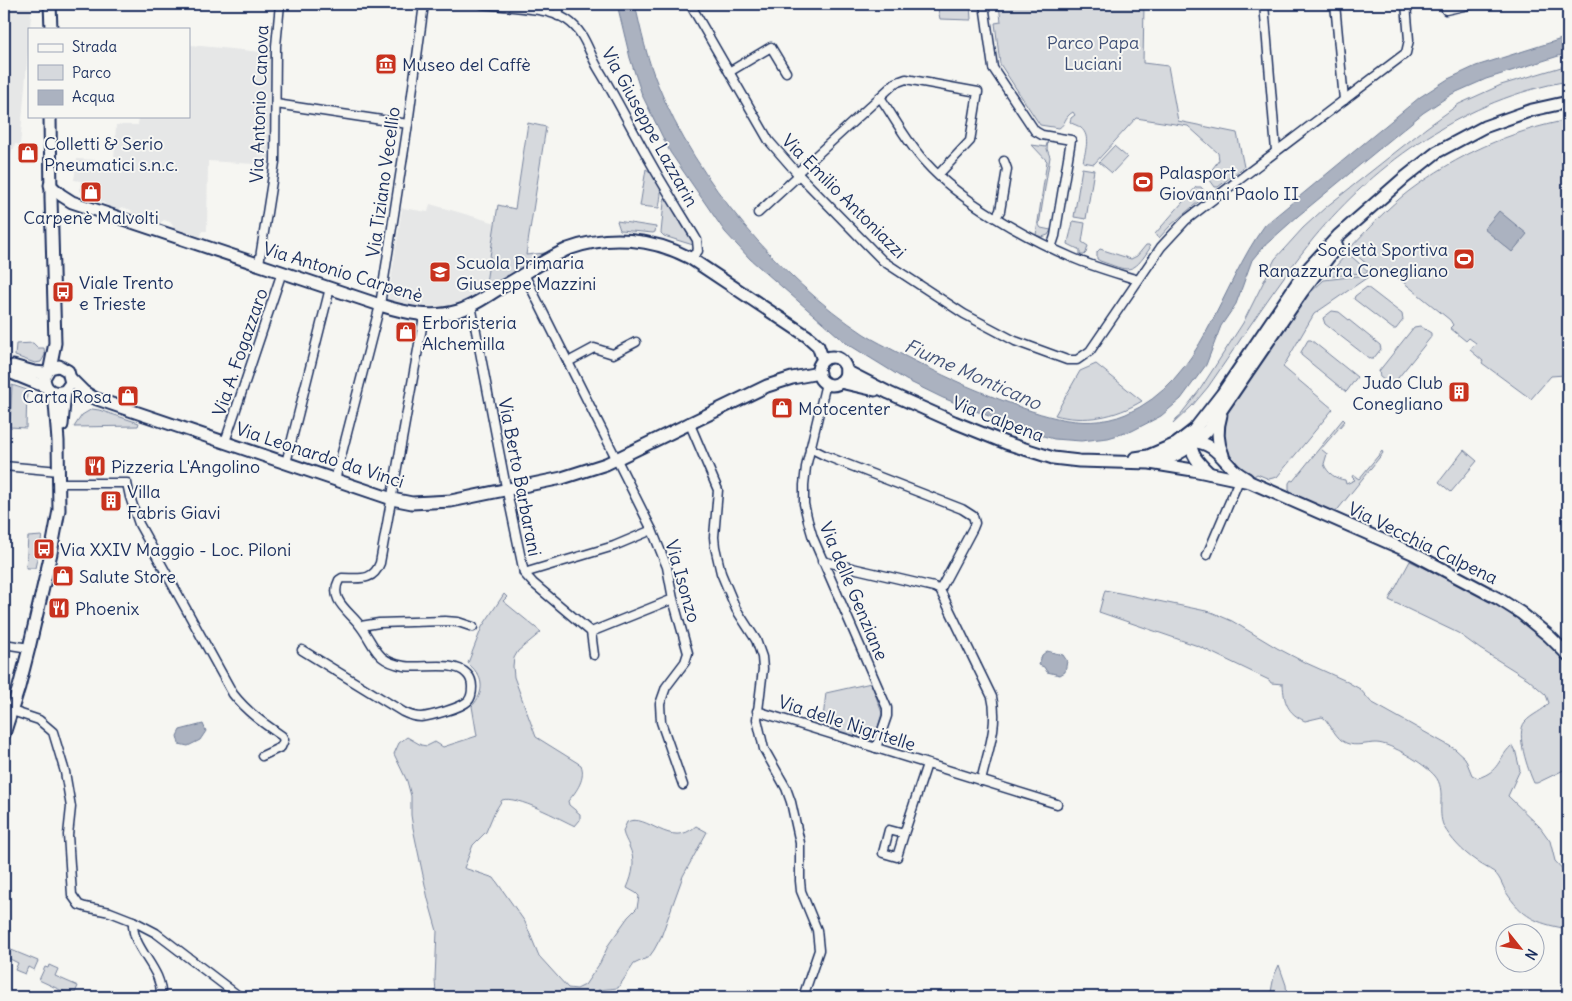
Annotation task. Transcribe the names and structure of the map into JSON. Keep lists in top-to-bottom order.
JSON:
{
  "streets": {
    "street": [
      "Via Antonio Canova",
      "Via Giuseppe Lazzarin",
      "Via Tiziano Vecellio",
      "Via Emilio Antoniazzi",
      "Via Antonio Carpenè",
      "Via A. Fogazzaro",
      "Via Calpena",
      "Via Leonardo da Vinci",
      "Via Berto Barbarani",
      "Via Vecchia Calpena",
      "Via Isonzo",
      "Via delle Genziane",
      "Via delle Nigritelle"
    ]
  },
  "crossings": [
    ["Via Antonio Canova", "Via Antonio Carpenè"],
    ["Via Giuseppe Lazzarin", "Via Antonio Carpenè"],
    ["Via Tiziano Vecellio", "Via Antonio Carpenè"],
    ["Via Tiziano Vecellio", "Via Leonardo da Vinci"],
    ["Via Antonio Carpenè", "Via A. Fogazzaro"],
    ["Via Antonio Carpenè", "Via Calpena"],
    ["Via Antonio Carpenè", "Via Leonardo da Vinci"],
    ["Via Antonio Carpenè", "Via Berto Barbarani"],
    ["Via Antonio Carpenè", "Via Isonzo"],
    ["Via Antonio Carpenè", "Via delle Genziane"],
    ["Via A. Fogazzaro", "Via Leonardo da Vinci"],
    ["Via Calpena", "Via Leonardo da Vinci"],
    ["Via Calpena", "Via delle Genziane"],
    ["Via Leonardo da Vinci", "Via Berto Barbarani"],
    ["Via Leonardo da Vinci", "Via Isonzo"],
    ["Via Leonardo da Vinci", "Via delle Genziane"],
    ["Via delle Genziane", "Via delle Nigritelle"]
  ],
  "water": ["Fiume Monticano"],
  "parks": ["Parco Papa Luciani"],
  "places": {
    "museum": ["Museo del Caffè"],
    "shop": [
      "Colletti & Serio Pneumatici s.n.c.",
      "Carpenè Malvolti",
      "Erboristeria Alchemilla",
      "Carta Rosa",
      "Motocenter",
      "Salute Store"
    ],
    "sports": ["Palasport Giovanni Paolo II", "Società Sportiva Ranazzurra Conegliano"],
    "school or university": ["Scuola Primaria Giuseppe Mazzini"],
    "bus stop": ["Viale Trento e Trieste", "Via XXIV Maggio - Loc. Piloni"],
    "building": ["Judo Club Conegliano", "Villa Fabris Giavi"],
    "restaurant": ["Pizzeria L'Angolino", "Phoenix"]
  },
  "legend": ["Strada", "Parco", "Acqua"],
  "north": "bottom right"
}
